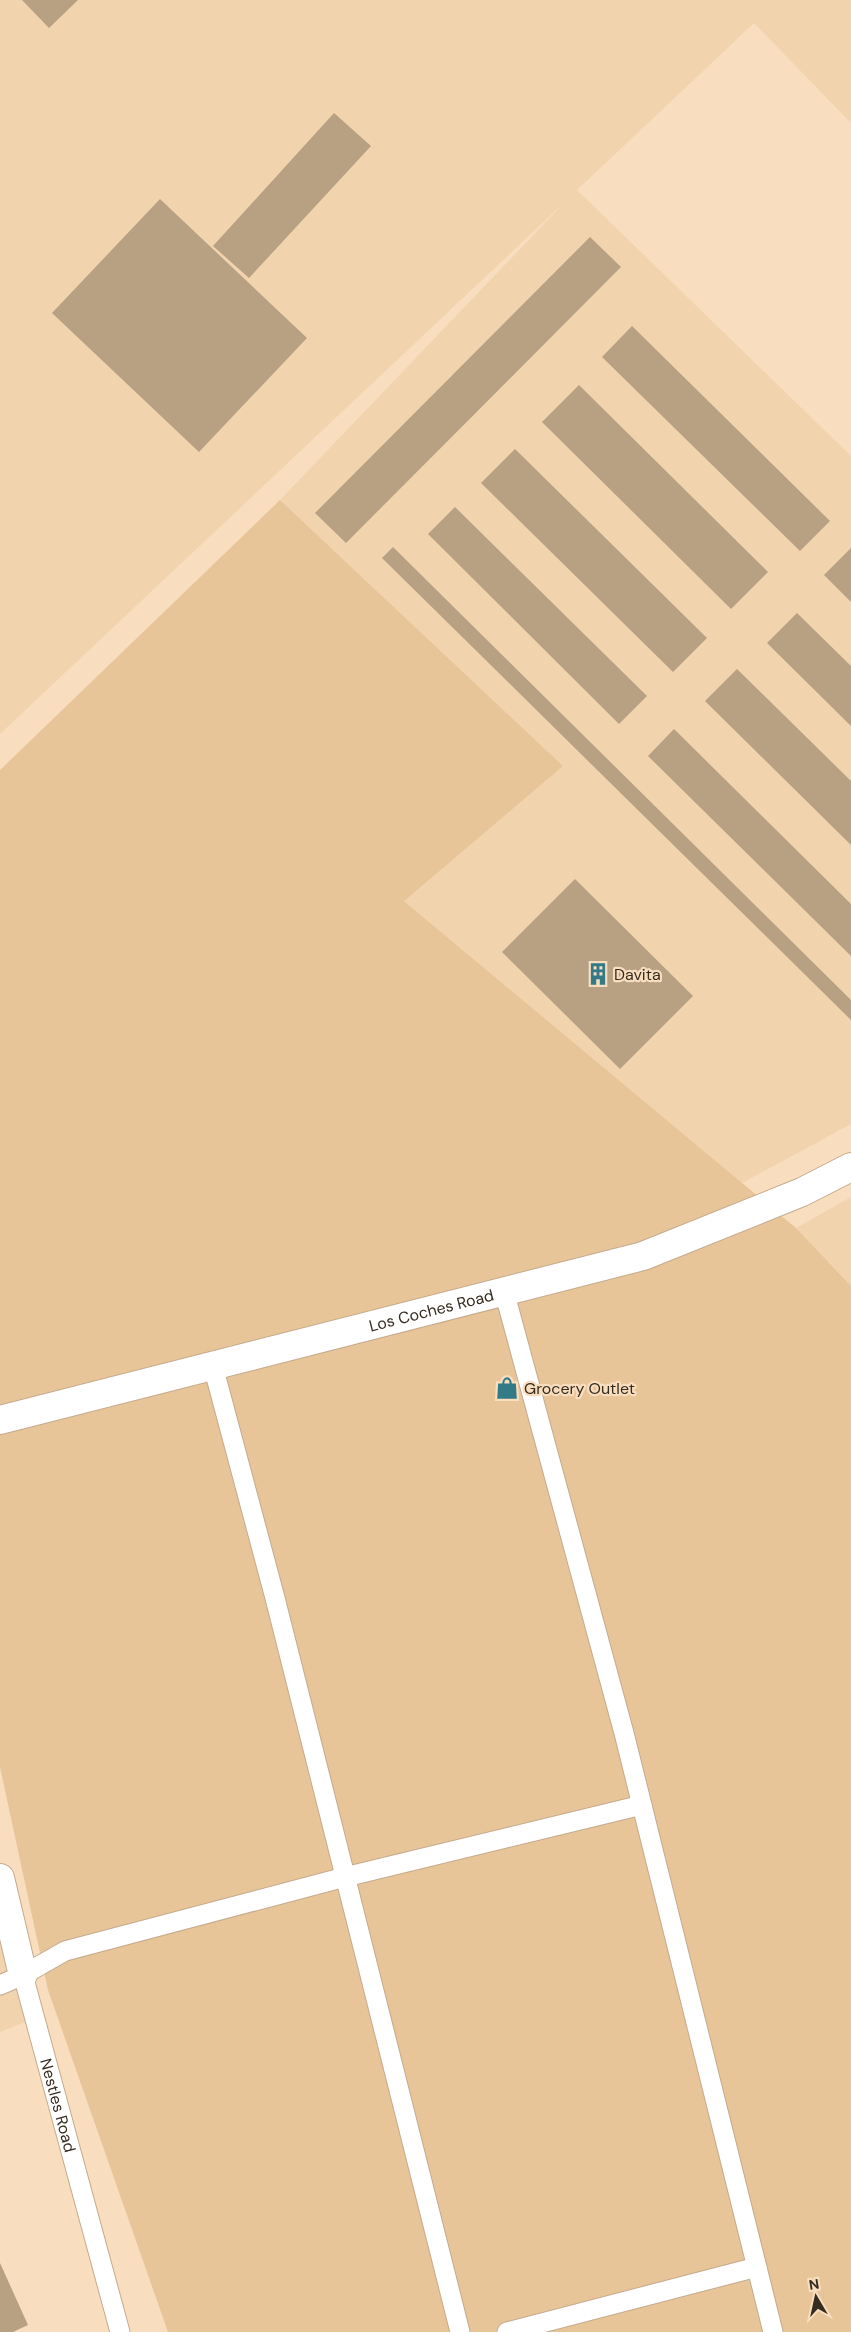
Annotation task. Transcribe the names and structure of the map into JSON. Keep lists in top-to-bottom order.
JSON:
{
  "streets": {
    "street": ["Los Coches Road", "Nestles Road"]
  },
  "places": {
    "building": ["Davita"],
    "shop": ["Grocery Outlet"]
  },
  "north": "top"
}
